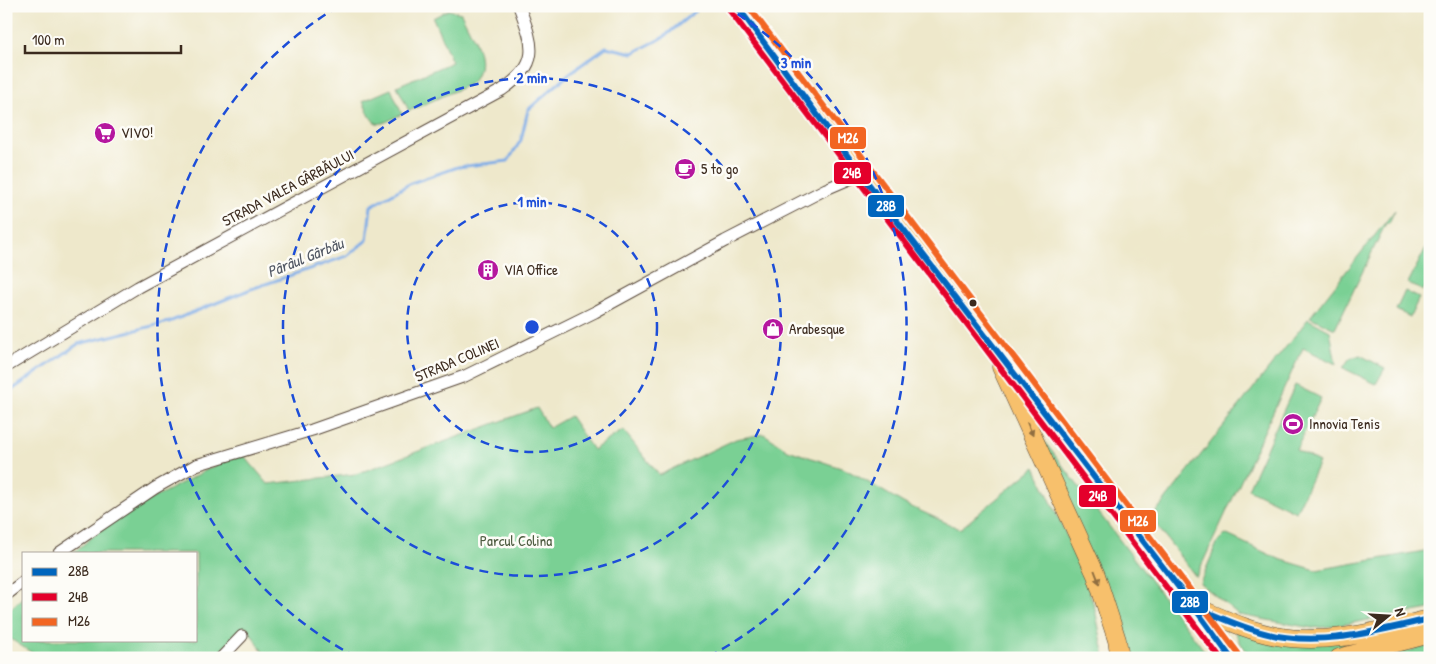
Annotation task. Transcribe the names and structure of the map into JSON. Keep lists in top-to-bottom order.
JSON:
{
  "streets": {
    "street": ["STRADA VALEA GÂRBĂULUI", "STRADA COLINEI"]
  },
  "water": ["Pârâul Gârbău"],
  "parks": ["Parcul Colina"],
  "places": {
    "supermarket": ["VIVO!"],
    "cafe": ["5 to go"],
    "building": ["VIA Office"],
    "shop": ["Arabesque"],
    "sports": ["Innovia Tenis"]
  },
  "lines": ["transit line 28B", "transit line M26", "transit line 24B"],
  "legend": ["28B", "24B", "M26"],
  "scale_bar": "100 m",
  "north": "right",
  "rings": ["3 min", "2 min", "1 min"]
}
